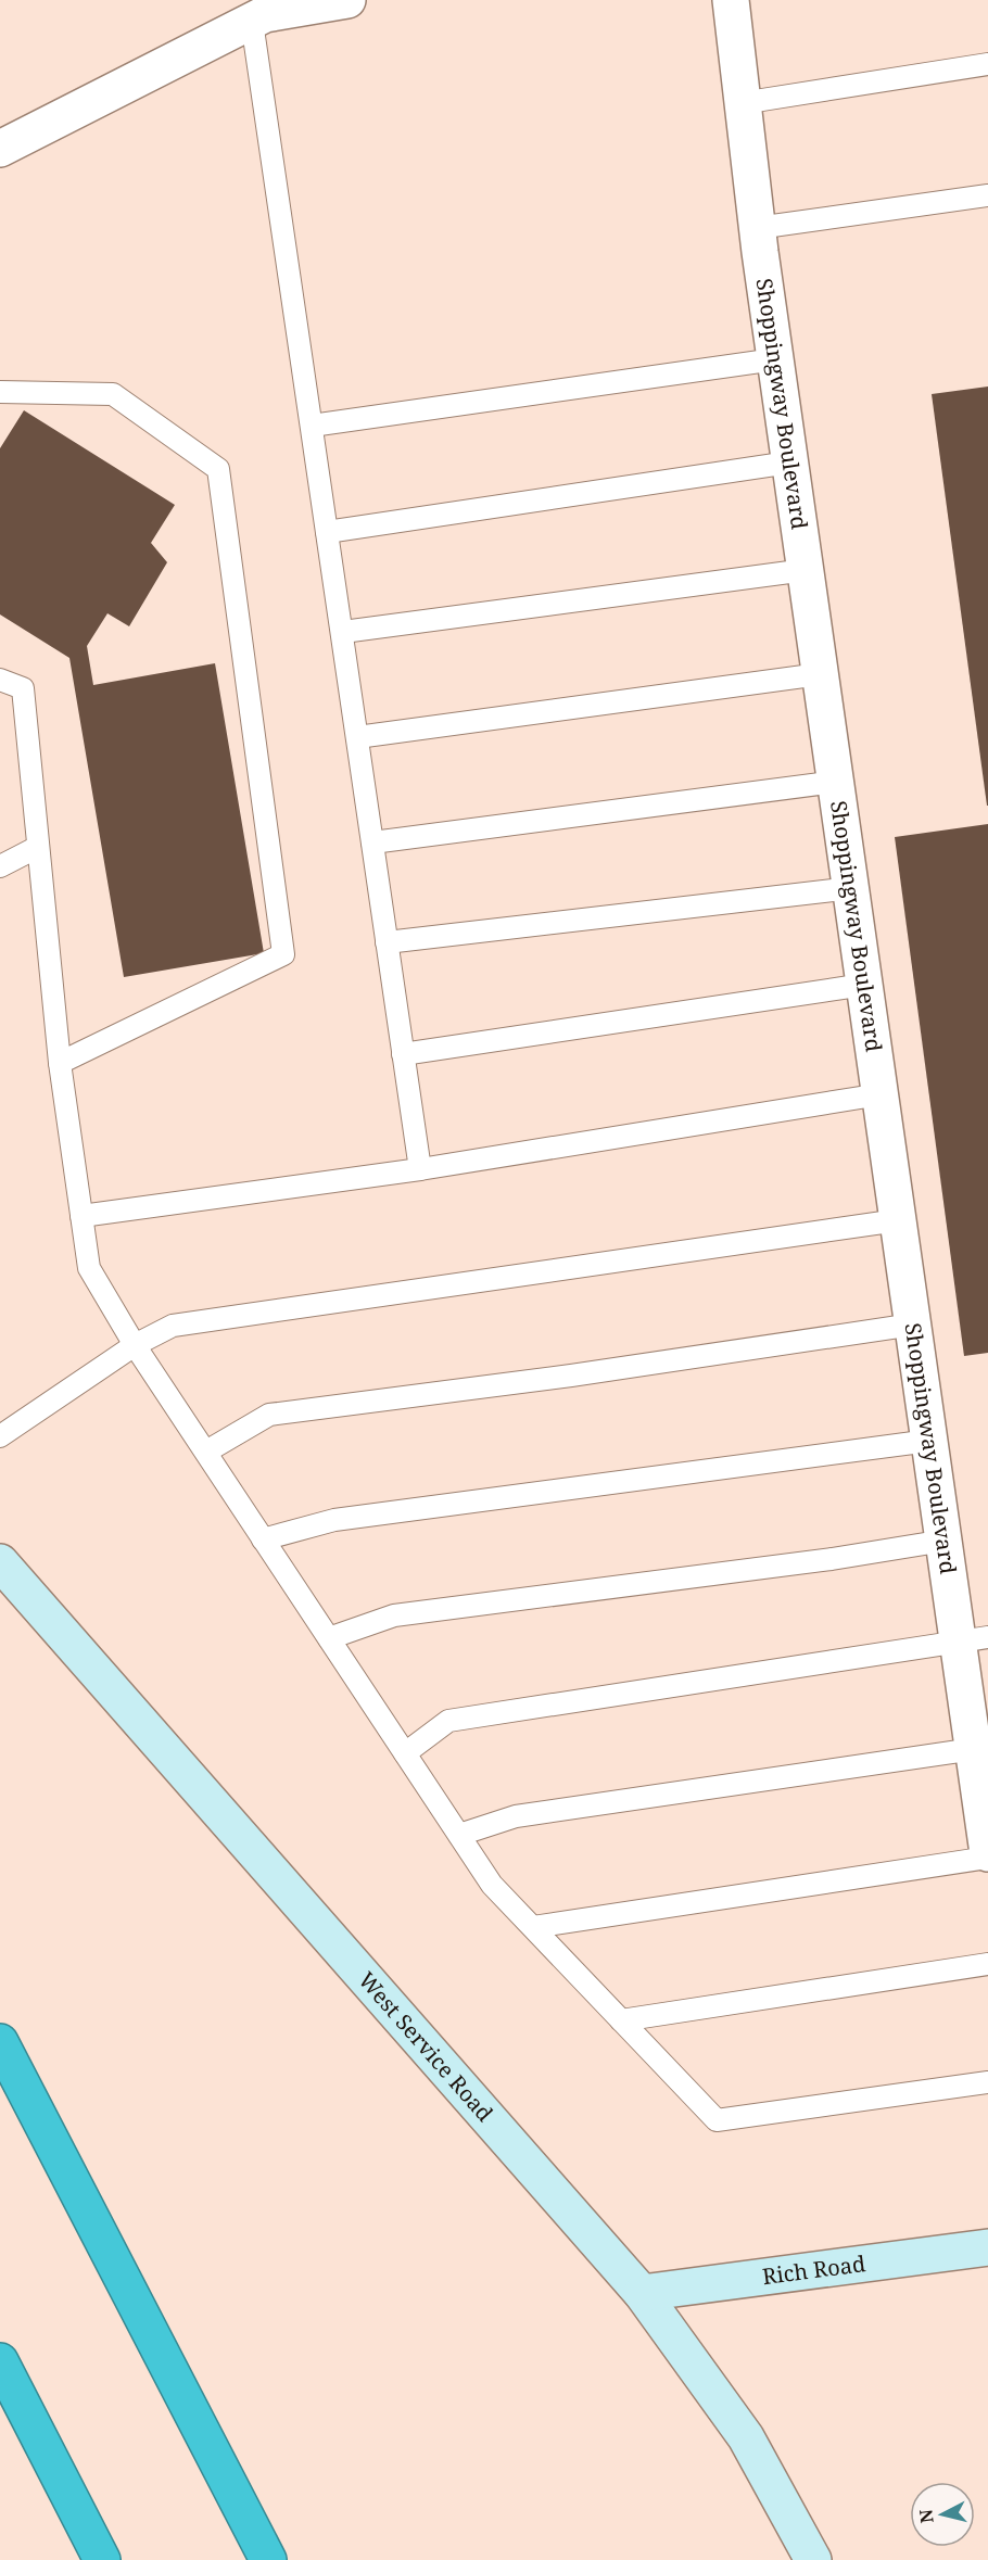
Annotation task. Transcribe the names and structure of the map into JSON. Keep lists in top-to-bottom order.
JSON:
{
  "streets": {
    "main road": ["West Service Road", "Rich Road"],
    "street": ["Shoppingway Boulevard"]
  },
  "crossings": [
    ["West Service Road", "Rich Road"]
  ],
  "north": "left"
}
